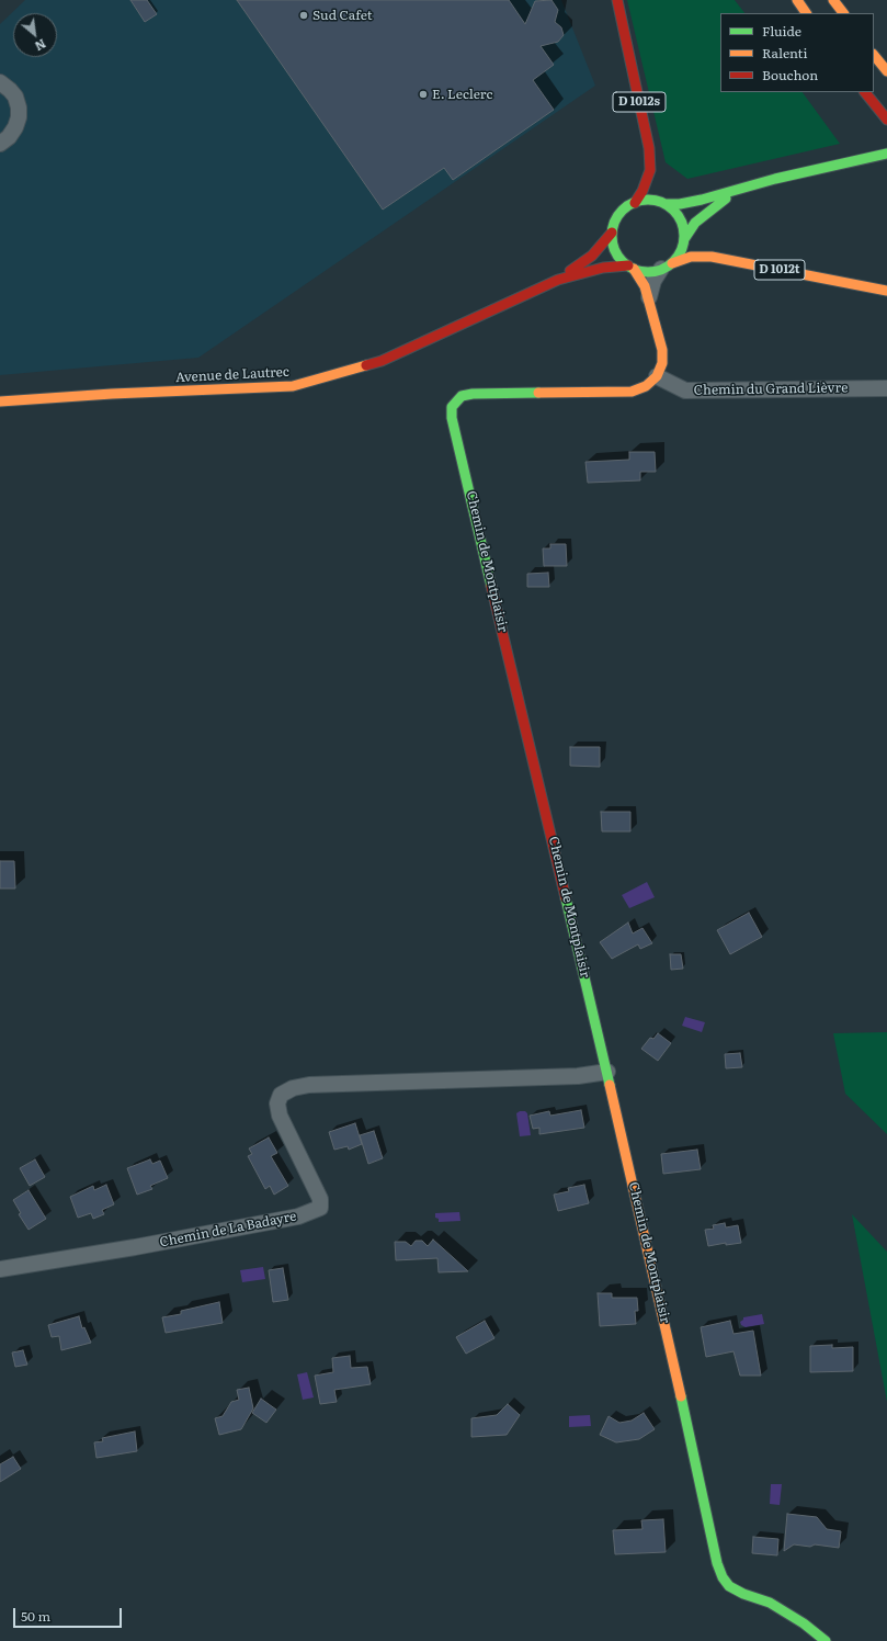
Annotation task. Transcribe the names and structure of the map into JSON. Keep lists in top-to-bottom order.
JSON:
{
  "streets": {
    "main road": [
      "D 1012s",
      "D 1012t",
      "Avenue de Lautrec",
      "Chemin de Montplaisir"
    ],
    "street": ["Chemin du Grand Lièvre", "Chemin de La Badayre"]
  },
  "crossings": [
    ["D 1012s", "D 1012t"],
    ["D 1012s", "Avenue de Lautrec"],
    ["D 1012t", "Avenue de Lautrec"],
    ["Chemin du Grand Lièvre", "Chemin de Montplaisir"],
    ["Chemin de Montplaisir", "Chemin de La Badayre"]
  ],
  "places": ["Sud Cafet", "E. Leclerc"],
  "legend": ["Fluide", "Ralenti", "Bouchon"],
  "scale_bar": "50 m",
  "north": "bottom right"
}
